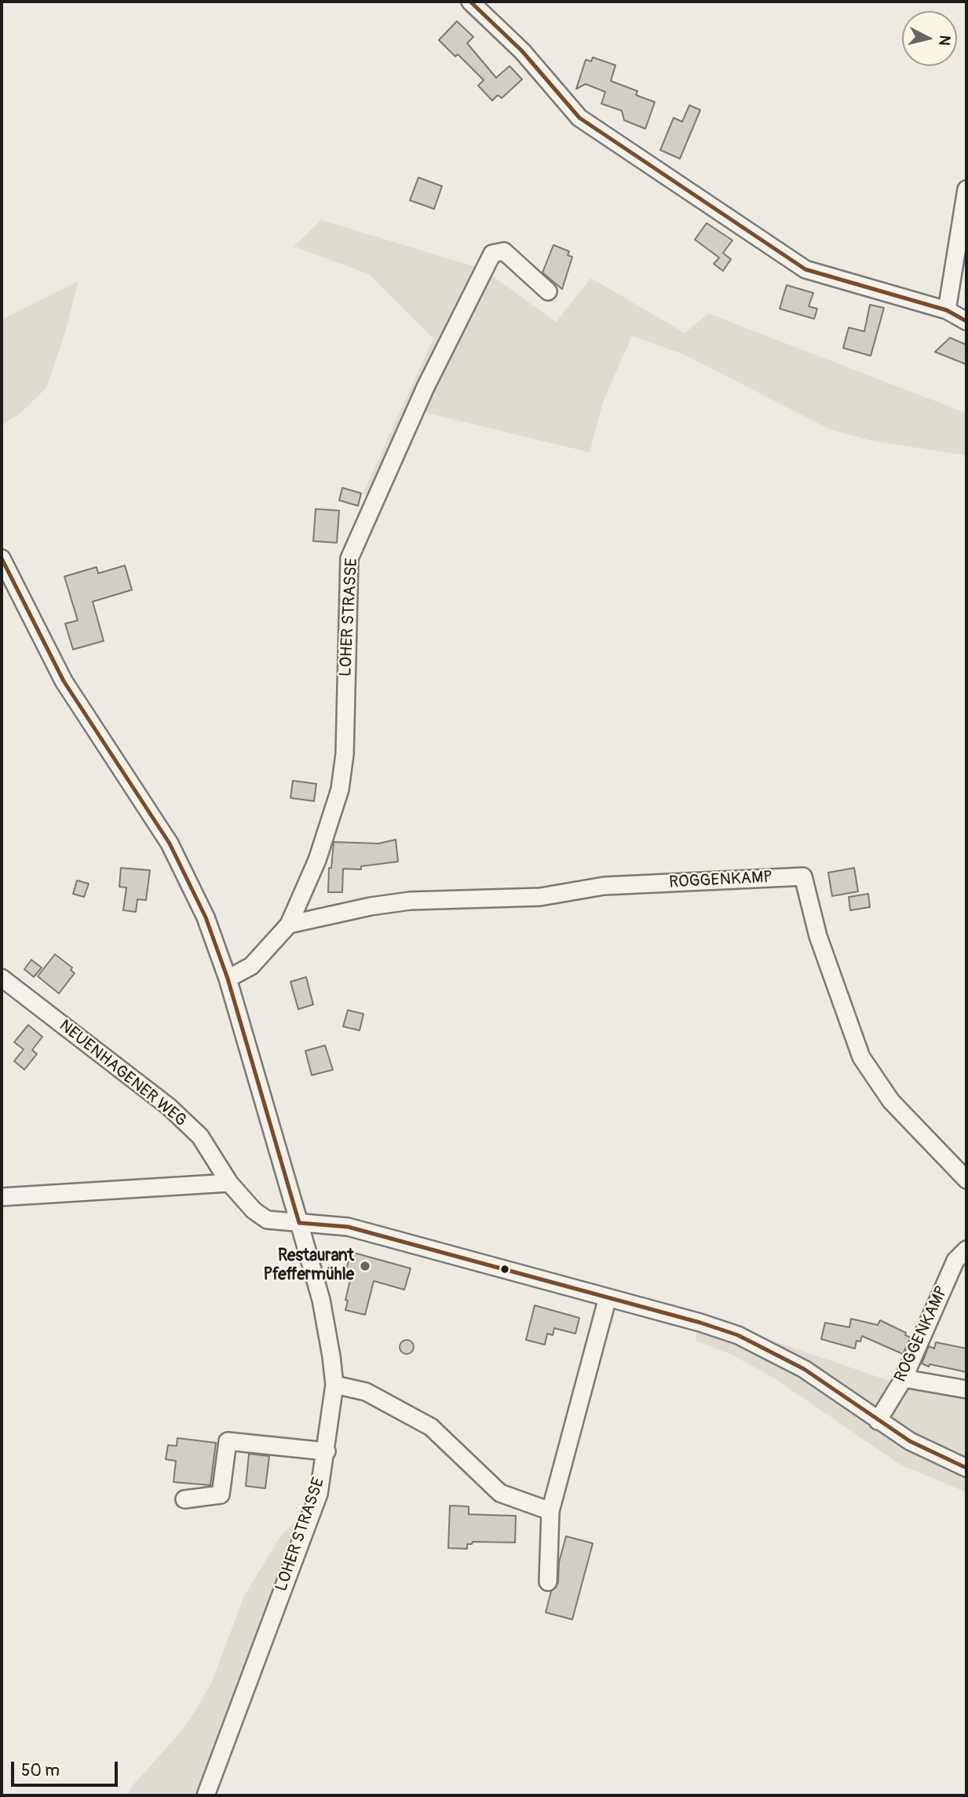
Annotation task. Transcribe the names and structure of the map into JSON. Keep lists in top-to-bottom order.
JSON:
{
  "streets": {
    "street": ["LOHER STRASSE", "ROGGENKAMP", "NEUENHAGENER WEG"]
  },
  "crossings": [
    ["LOHER STRASSE", "ROGGENKAMP"],
    ["LOHER STRASSE", "NEUENHAGENER WEG"],
    ["ROGGENKAMP", "NEUENHAGENER WEG"]
  ],
  "places": ["Restaurant Pfeffermühle"],
  "scale_bar": "50 m",
  "north": "right"
}
